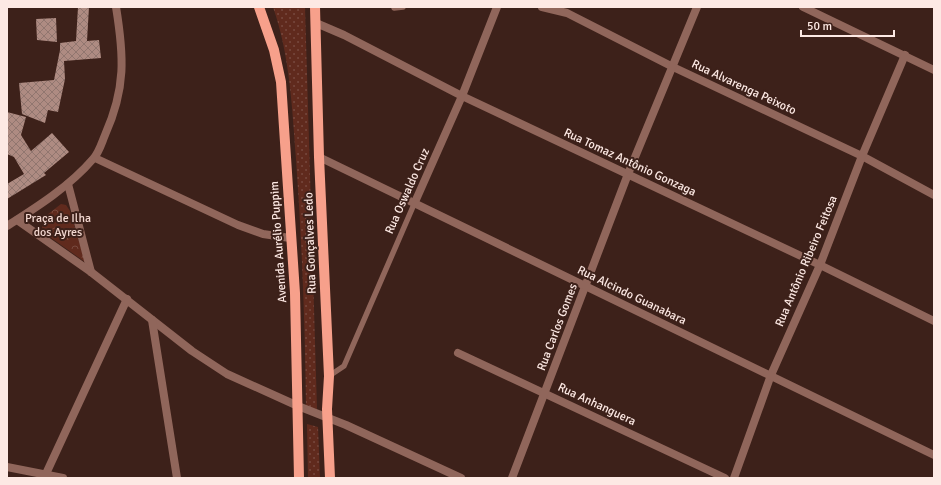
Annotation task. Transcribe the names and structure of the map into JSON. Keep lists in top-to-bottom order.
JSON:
{
  "streets": {
    "main road": ["Avenida Aurélio Puppim", "Rua Gonçalves Ledo"],
    "street": [
      "Rua Alvarenga Peixoto",
      "Rua Tomaz Antônio Gonzaga",
      "Rua Oswaldo Cruz",
      "Rua Antônio Ribeiro Feitosa",
      "Rua Alcindo Guanabara",
      "Rua Carlos Gomes",
      "Rua Anhanguera"
    ]
  },
  "crossings": [
    ["Rua Alvarenga Peixoto", "Rua Antônio Ribeiro Feitosa"],
    ["Rua Alvarenga Peixoto", "Rua Carlos Gomes"],
    ["Rua Tomaz Antônio Gonzaga", "Rua Oswaldo Cruz"],
    ["Rua Tomaz Antônio Gonzaga", "Rua Gonçalves Ledo"],
    ["Rua Tomaz Antônio Gonzaga", "Rua Antônio Ribeiro Feitosa"],
    ["Rua Tomaz Antônio Gonzaga", "Rua Carlos Gomes"],
    ["Rua Oswaldo Cruz", "Rua Gonçalves Ledo"],
    ["Rua Oswaldo Cruz", "Rua Alcindo Guanabara"],
    ["Rua Gonçalves Ledo", "Rua Alcindo Guanabara"],
    ["Rua Antônio Ribeiro Feitosa", "Rua Alcindo Guanabara"],
    ["Rua Alcindo Guanabara", "Rua Carlos Gomes"],
    ["Rua Carlos Gomes", "Rua Anhanguera"]
  ],
  "parks": ["Praça de Ilha dos Ayres"],
  "scale_bar": "50 m"
}
